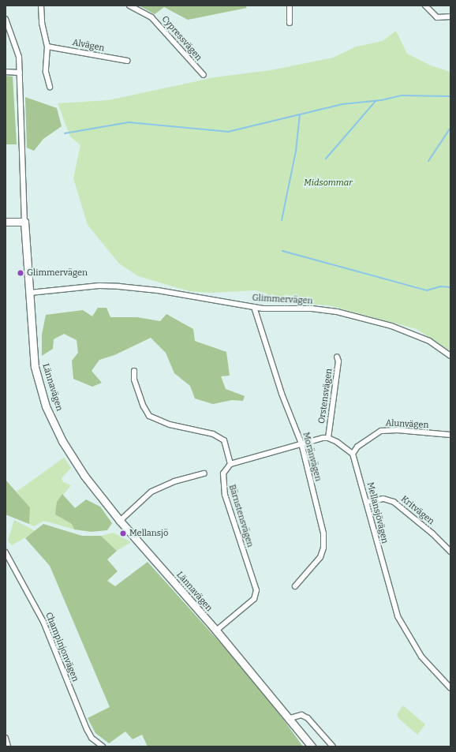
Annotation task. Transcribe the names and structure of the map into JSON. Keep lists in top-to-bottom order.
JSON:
{
  "streets": {
    "main road": ["Lännavägen"],
    "street": [
      "Cypressvägen",
      "Alvägen",
      "Glimmervägen",
      "Orstensvägen",
      "Alunvägen",
      "Moränvägen",
      "Kritvägen",
      "Mellansjövägen",
      "Bärnstensvägen",
      "Champinjonvägen"
    ]
  },
  "crossings": [
    ["Glimmervägen", "Lännavägen"],
    ["Glimmervägen", "Moränvägen"],
    ["Lännavägen", "Bärnstensvägen"],
    ["Alunvägen", "Mellansjövägen"],
    ["Kritvägen", "Mellansjövägen"]
  ],
  "parks": ["Midsommar"],
  "places": ["Glimmervägen", "Mellansjö"]
}
